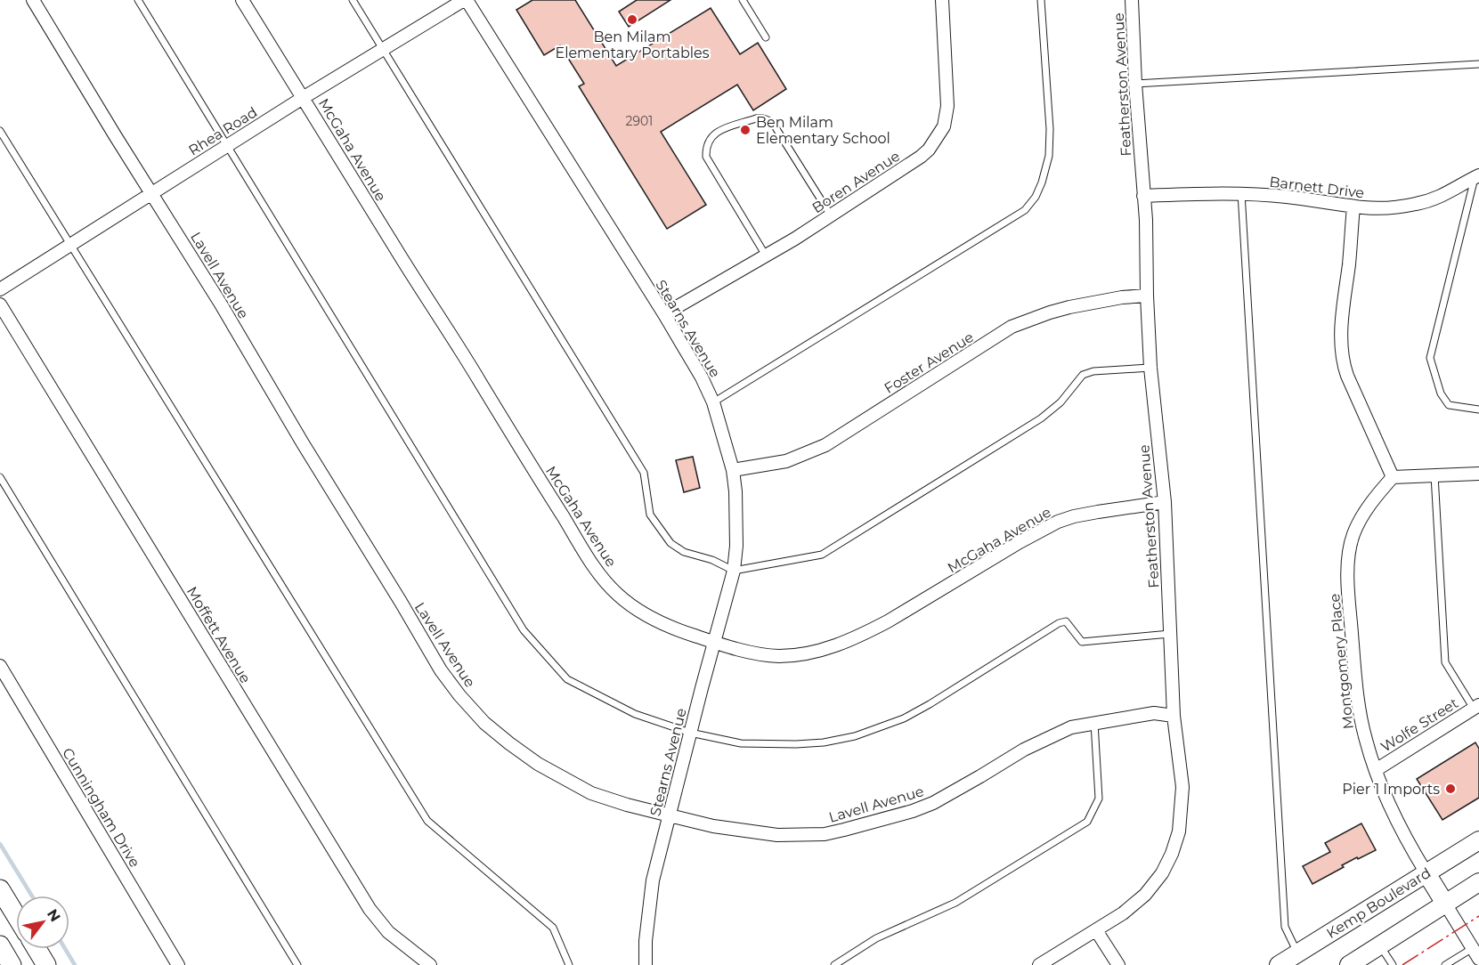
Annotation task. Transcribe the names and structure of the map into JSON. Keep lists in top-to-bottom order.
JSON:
{
  "streets": {
    "main road": ["Kemp Boulevard"],
    "street": [
      "Featherston Avenue",
      "Rhea Road",
      "McGaha Avenue",
      "Boren Avenue",
      "Barnett Drive",
      "Lavell Avenue",
      "Stearns Avenue",
      "Foster Avenue",
      "Moffett Avenue",
      "Montgomery Place",
      "Wolfe Street",
      "Cunningham Drive"
    ]
  },
  "crossings": [
    ["Featherston Avenue", "McGaha Avenue"],
    ["Featherston Avenue", "Barnett Drive"],
    ["Featherston Avenue", "Lavell Avenue"],
    ["Featherston Avenue", "Foster Avenue"],
    ["Rhea Road", "McGaha Avenue"],
    ["Rhea Road", "Lavell Avenue"],
    ["Rhea Road", "Stearns Avenue"],
    ["McGaha Avenue", "Stearns Avenue"],
    ["Boren Avenue", "Stearns Avenue"],
    ["Lavell Avenue", "Stearns Avenue"],
    ["Stearns Avenue", "Foster Avenue"],
    ["Montgomery Place", "Wolfe Street"],
    ["Montgomery Place", "Kemp Boulevard"]
  ],
  "places": ["Ben Milam Elementary Portables", "Ben Milam Elementary School", "Pier 1 Imports"],
  "house_numbers": ["2901"],
  "north": "top right"
}
